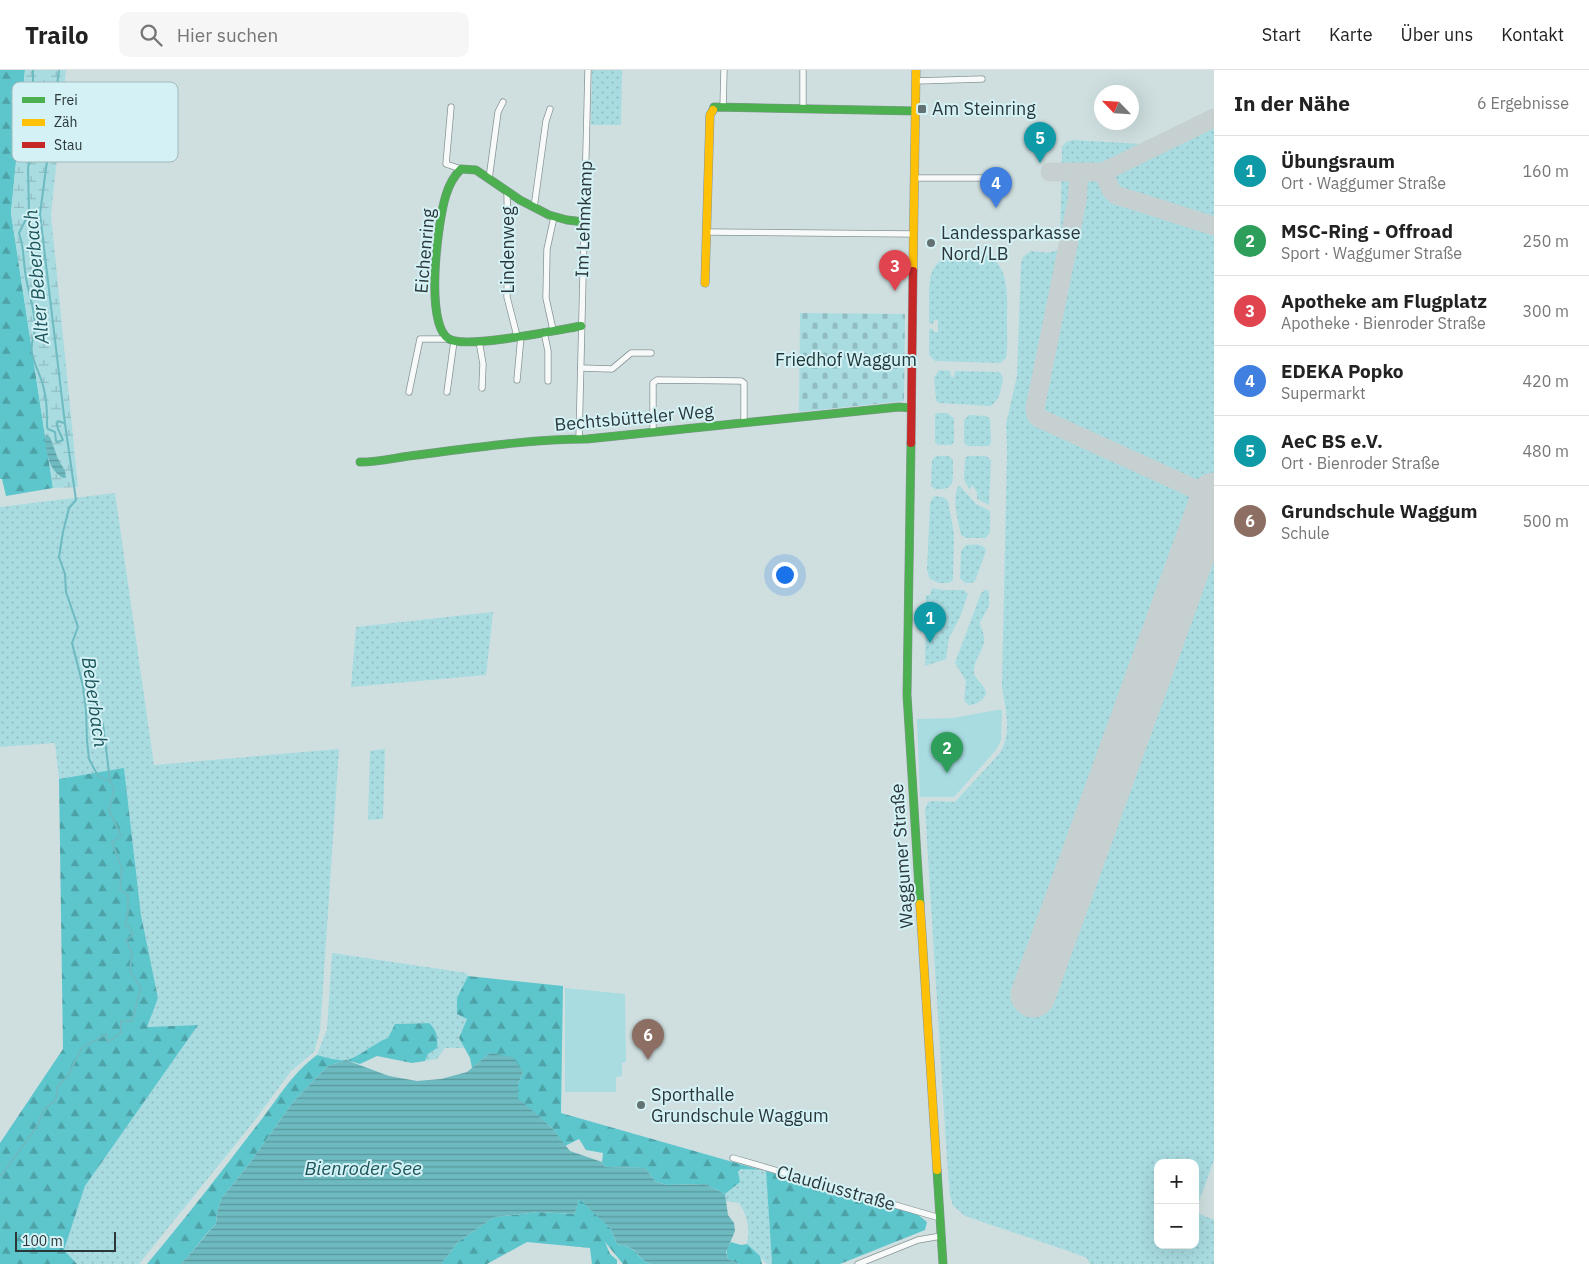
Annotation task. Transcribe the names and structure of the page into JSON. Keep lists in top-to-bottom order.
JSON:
{
  "streets": {
    "street": [
      "Im Lehmkamp",
      "Lindenweg",
      "Eichenring",
      "Bechtsbütteler Weg",
      "Waggumer Straße",
      "Claudiusstraße"
    ]
  },
  "crossings": [
    ["Im Lehmkamp", "Bechtsbütteler Weg"],
    ["Bechtsbütteler Weg", "Waggumer Straße"],
    ["Waggumer Straße", "Claudiusstraße"]
  ],
  "water": ["Alter Beberbach", "Beberbach", "Bienroder See"],
  "parks": ["Friedhof Waggum"],
  "places": {
    "transit": ["Am Steinring"],
    "other": ["Landessparkasse Nord/LB", "Sporthalle Grundschule Waggum"]
  },
  "legend": ["Frei", "Zäh", "Stau"],
  "scale_bar": "100 m",
  "north": "top left",
  "page": {
    "header": "Trailo",
    "search": "Hier suchen",
    "nav": [
      "Start",
      "Karte",
      "Über uns",
      "Kontakt"
    ],
    "heading": ["In der Nähe", "6 Ergebnisse"],
    "pins": [
      "5",
      "4",
      "3",
      "1",
      "2",
      "6"
    ],
    "list": [
      {
        "mark": "1",
        "name": "Übungsraum",
        "note": "Ort · Waggumer Straße",
        "value": "160 m"
      },
      {
        "mark": "2",
        "name": "MSC-Ring - Offroad",
        "note": "Sport · Waggumer Straße",
        "value": "250 m"
      },
      {
        "mark": "3",
        "name": "Apotheke am Flugplatz",
        "note": "Apotheke · Bienroder Straße",
        "value": "300 m"
      },
      {
        "mark": "4",
        "name": "EDEKA Popko",
        "note": "Supermarkt",
        "value": "420 m"
      },
      {
        "mark": "5",
        "name": "AeC BS e.V.",
        "note": "Ort · Bienroder Straße",
        "value": "480 m"
      },
      {
        "mark": "6",
        "name": "Grundschule Waggum",
        "note": "Schule",
        "value": "500 m"
      }
    ],
    "map_buttons": ["+", "−"],
    "scale": "100 m"
  }
}
